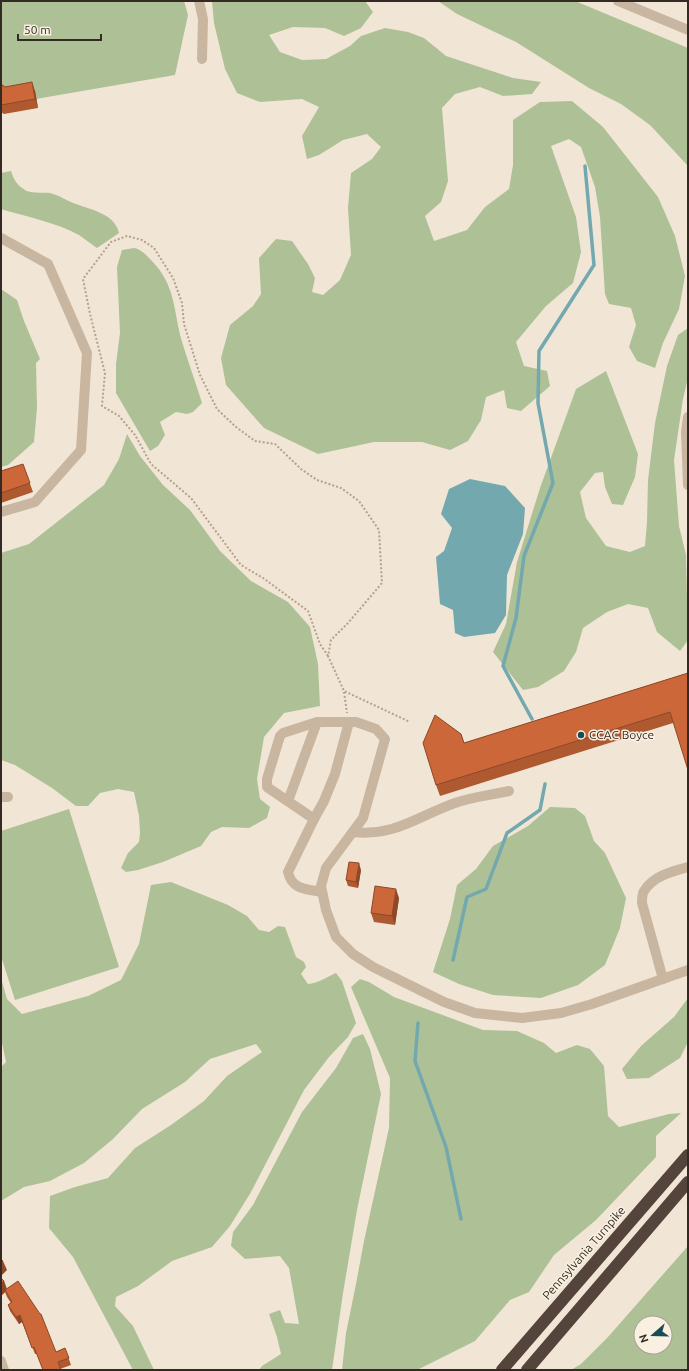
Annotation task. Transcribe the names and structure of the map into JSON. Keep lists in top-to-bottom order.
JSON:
{
  "streets": {
    "highway": ["Pennsylvania Turnpike"]
  },
  "places": ["CCAC Boyce"],
  "scale_bar": "50 m",
  "north": "left"
}
